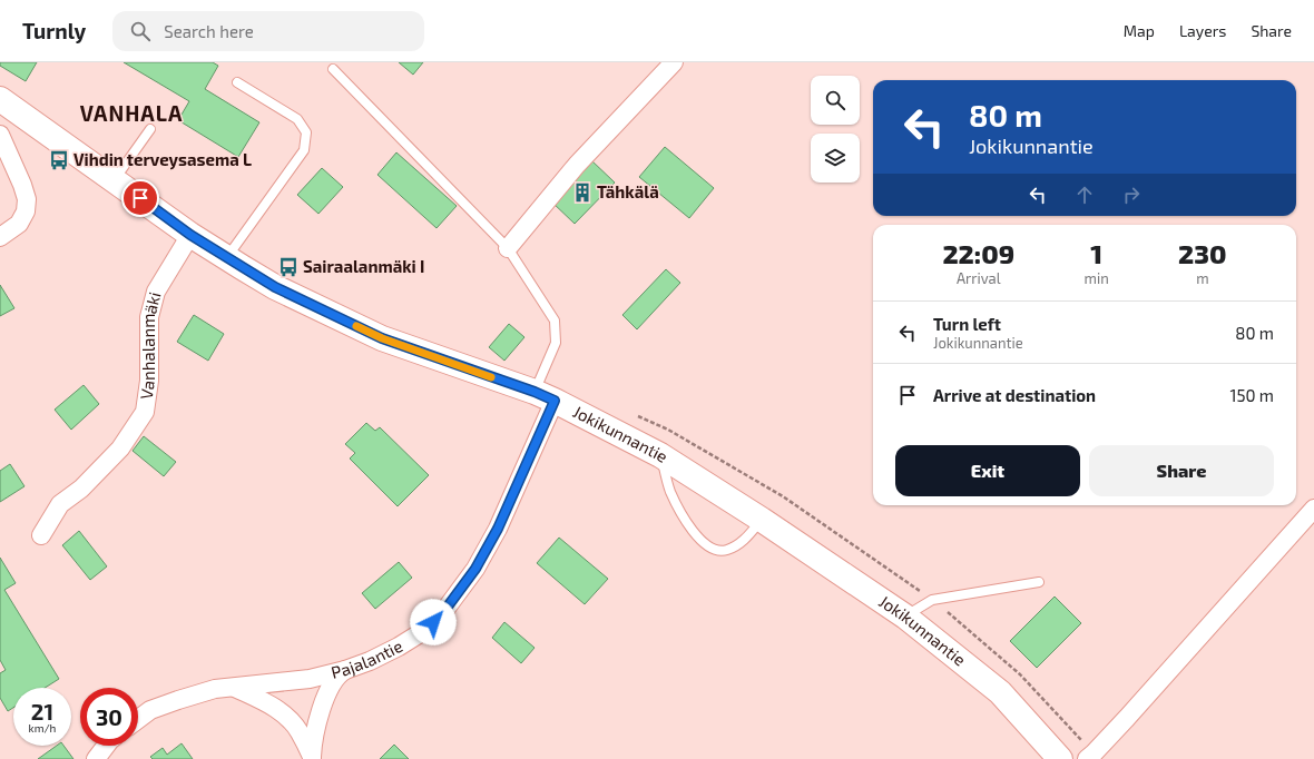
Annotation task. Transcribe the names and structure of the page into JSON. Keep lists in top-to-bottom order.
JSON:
{
  "streets": {
    "street": ["Vanhalanmäki", "Jokikunnantie", "Pajalantie"]
  },
  "crossings": [
    ["Vanhalanmäki", "Jokikunnantie"],
    ["Jokikunnantie", "Pajalantie"]
  ],
  "districts": ["VANHALA"],
  "places": {
    "bus stop": ["Vihdin terveysasema L", "Sairaalanmäki I"],
    "building": ["Tähkälä"]
  },
  "page": {
    "header": "Turnly",
    "search": "Search here",
    "nav": ["Map", "Layers", "Share"],
    "turn": ["80 m", "Jokikunnantie"],
    "eta": [
      "22:09",
      "Arrival",
      "1",
      "min",
      "230",
      "m"
    ],
    "list": [
      {
        "name": "Turn left",
        "note": "Jokikunnantie",
        "value": "80 m"
      },
      {
        "name": "Arrive at destination",
        "value": "150 m"
      }
    ],
    "buttons": ["Exit", "Share"],
    "speed": "21 km/h",
    "limit": "30"
  }
}
